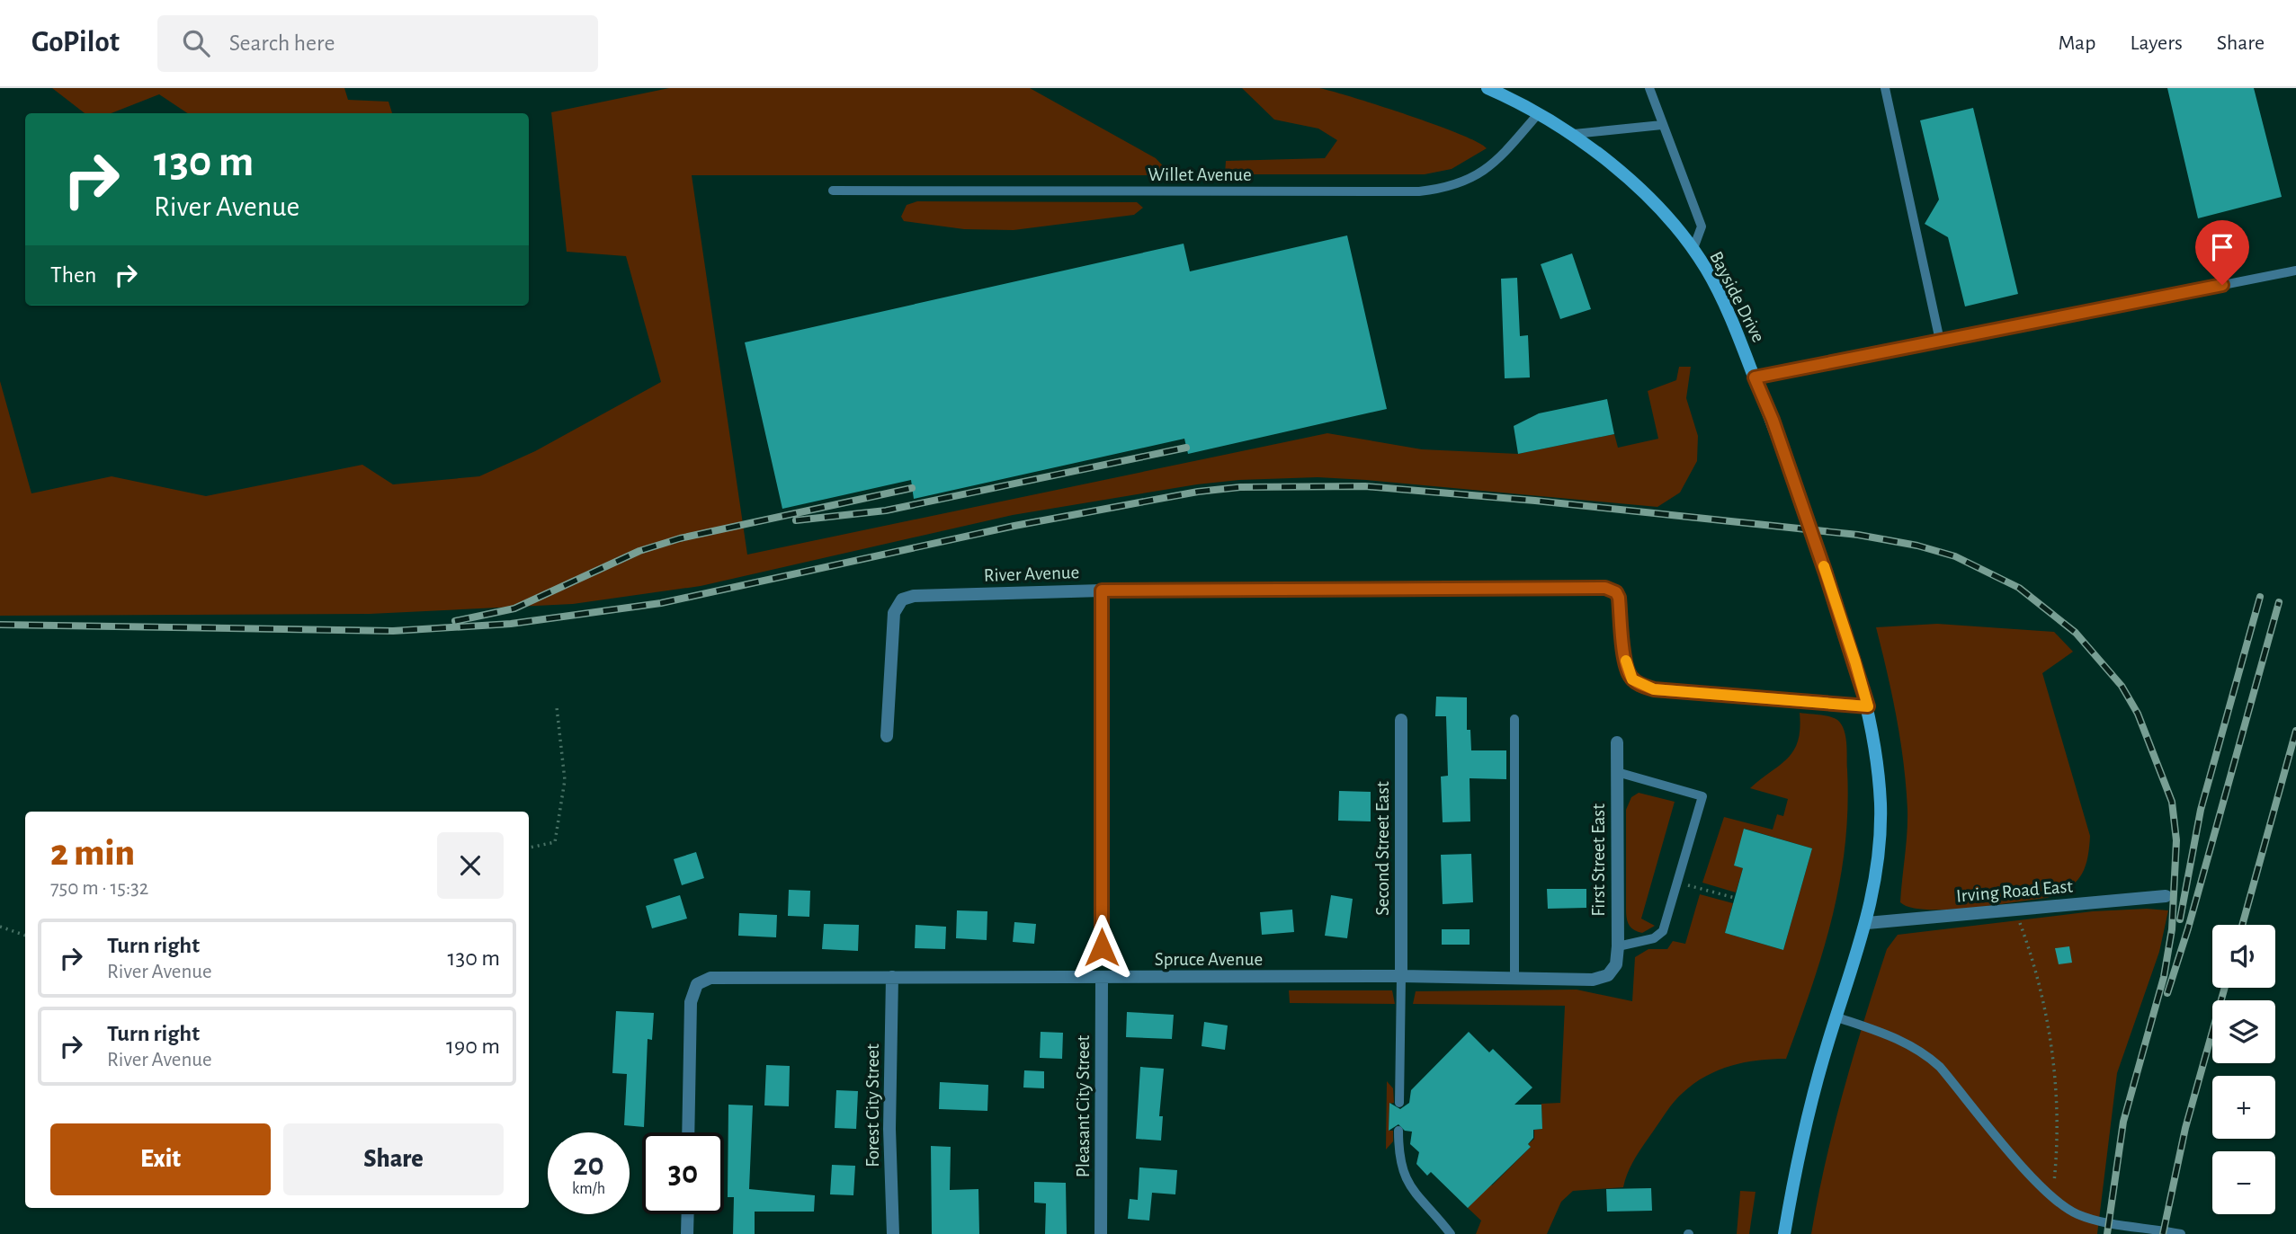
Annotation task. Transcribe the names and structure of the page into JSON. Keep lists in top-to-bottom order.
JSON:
{
  "streets": {
    "main road": ["Bayside Drive"],
    "street": [
      "River Avenue",
      "Second Street East",
      "First Street East",
      "Irving Road East",
      "Spruce Avenue",
      "Forest City Street",
      "Pleasant City Street"
    ],
    "lane": ["Willet Avenue"]
  },
  "crossings": [
    ["Willet Avenue", "Bayside Drive"],
    ["Bayside Drive", "River Avenue"],
    ["Bayside Drive", "Irving Road East"],
    ["Second Street East", "Spruce Avenue"],
    ["First Street East", "Spruce Avenue"],
    ["Spruce Avenue", "Forest City Street"],
    ["Spruce Avenue", "Pleasant City Street"]
  ],
  "page": {
    "header": "GoPilot",
    "search": "Search here",
    "nav": ["Map", "Layers", "Share"],
    "turn": ["130 m", "River Avenue"],
    "then": "Then",
    "heading": ["2 min", "750 m · 15:32"],
    "list": [
      {
        "name": "Turn right",
        "note": "River Avenue",
        "value": "130 m"
      },
      {
        "name": "Turn right",
        "note": "River Avenue",
        "value": "190 m"
      }
    ],
    "map_buttons": ["+", "−"],
    "buttons": ["Exit", "Share"],
    "speed": "20 km/h",
    "limit": "30"
  }
}
